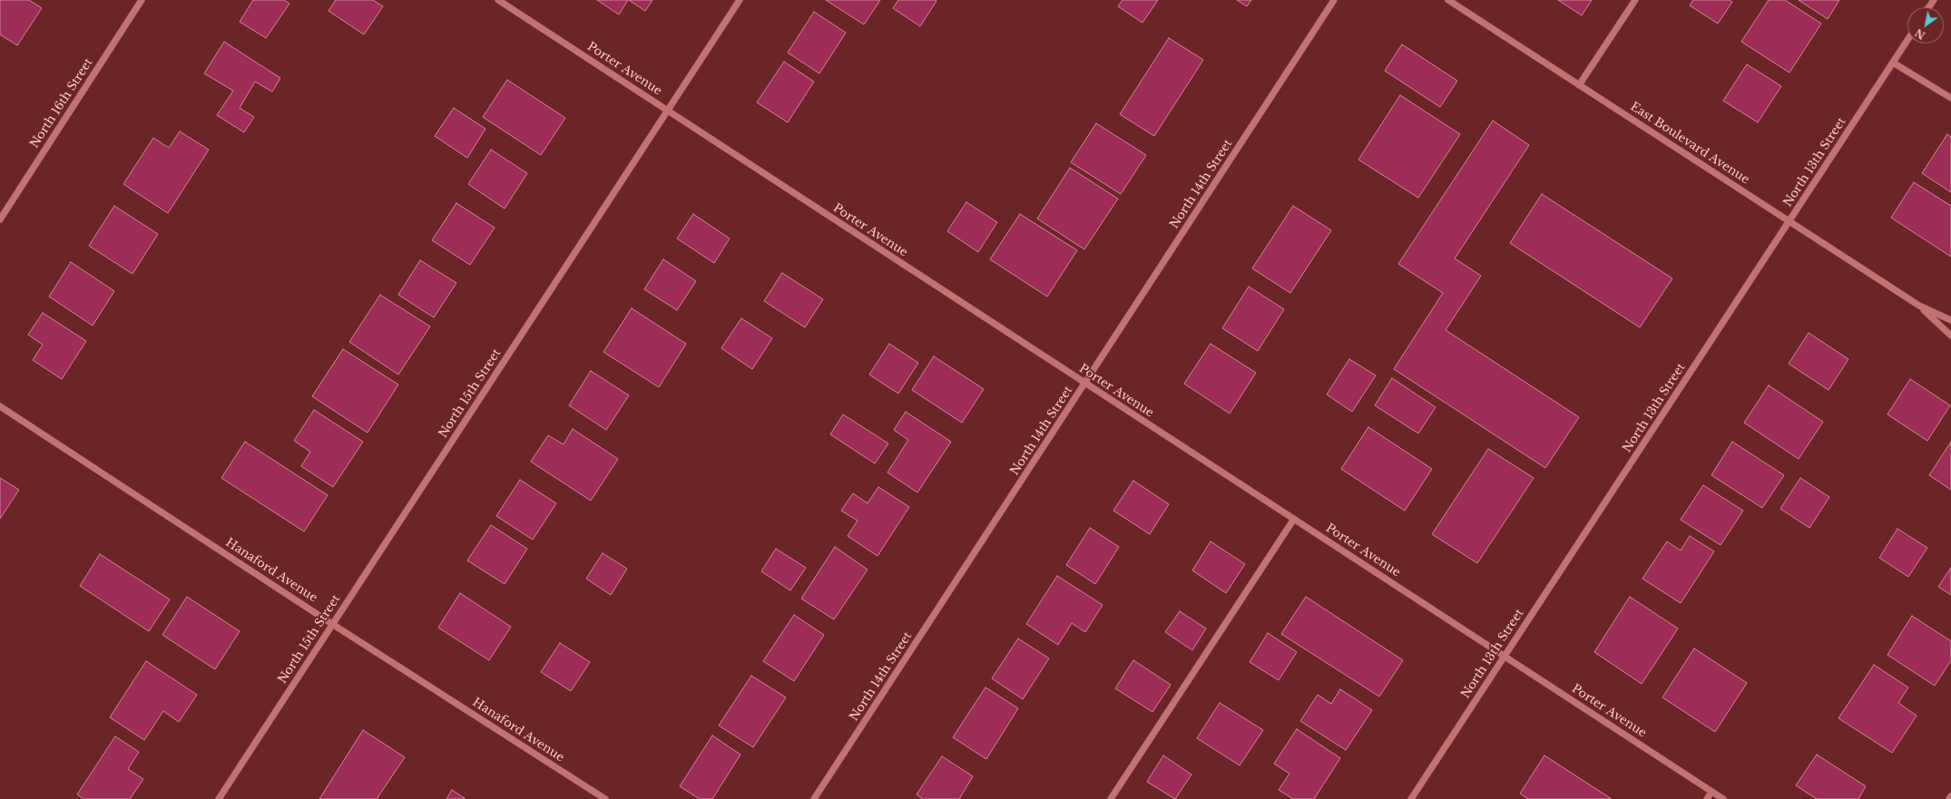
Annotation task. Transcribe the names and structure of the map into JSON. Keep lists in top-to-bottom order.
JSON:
{
  "streets": {
    "street": [
      "Porter Avenue",
      "North 16th Street",
      "East Boulevard Avenue",
      "North 13th Street",
      "North 14th Street",
      "North 15th Street",
      "Hanaford Avenue"
    ]
  },
  "crossings": [
    ["Porter Avenue", "North 13th Street"],
    ["Porter Avenue", "North 14th Street"],
    ["Porter Avenue", "North 15th Street"],
    ["East Boulevard Avenue", "North 13th Street"],
    ["North 15th Street", "Hanaford Avenue"]
  ],
  "north": "bottom left"
}
